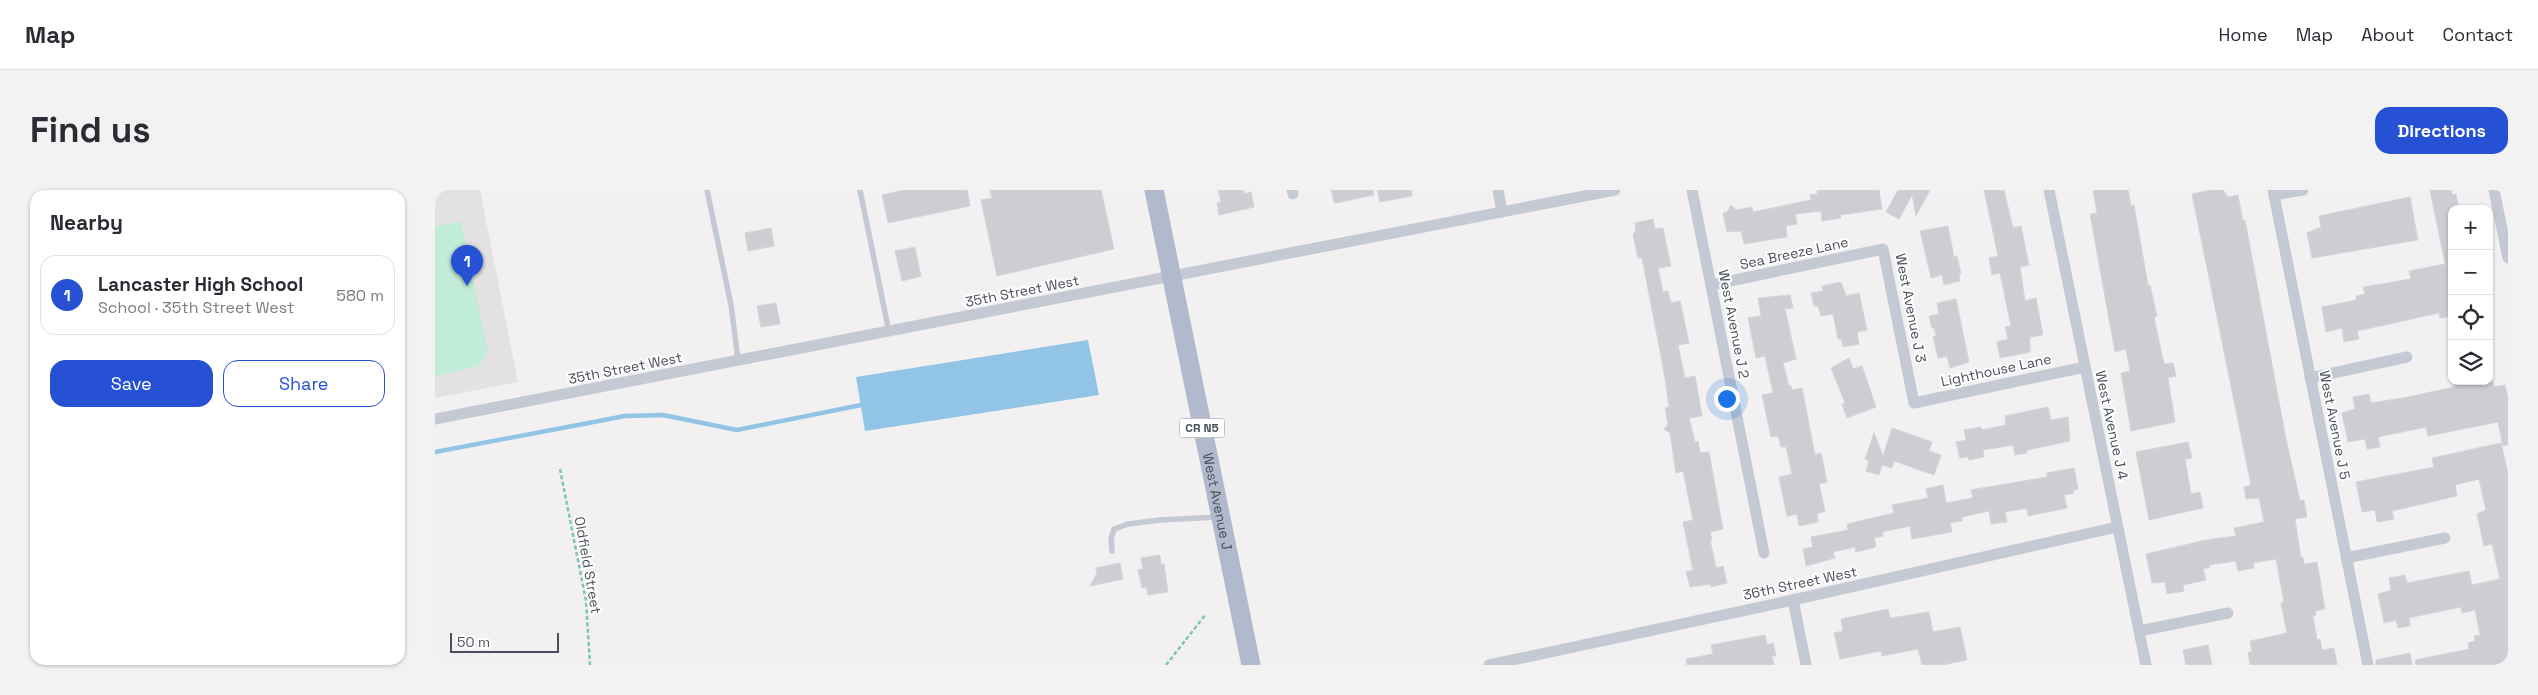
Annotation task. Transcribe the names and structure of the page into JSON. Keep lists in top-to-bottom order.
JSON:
{
  "streets": {
    "main road": ["CR N5", "West Avenue J"],
    "street": [
      "Sea Breeze Lane",
      "35th Street West",
      "West Avenue J 3",
      "West Avenue J 2",
      "Lighthouse Lane",
      "West Avenue J 4",
      "West Avenue J 5",
      "36th Street West"
    ],
    "path": ["Oldfield Street"]
  },
  "crossings": [
    ["Sea Breeze Lane", "West Avenue J 3"],
    ["Sea Breeze Lane", "West Avenue J 2"],
    ["35th Street West", "West Avenue J"],
    ["West Avenue J 3", "Lighthouse Lane"],
    ["Lighthouse Lane", "West Avenue J 4"],
    ["West Avenue J 4", "36th Street West"]
  ],
  "scale_bar": "50 m",
  "page": {
    "header": "Map",
    "nav": [
      "Home",
      "Map",
      "About",
      "Contact"
    ],
    "buttons": [
      "Directions",
      ["Save", "Share"]
    ],
    "title": "Find us",
    "heading": "Nearby",
    "map_buttons": ["+", "−"],
    "pins": "1",
    "list": [
      {
        "mark": "1",
        "name": "Lancaster High School",
        "note": "School · 35th Street West",
        "value": "580 m"
      }
    ],
    "scale": "50 m"
  }
}
